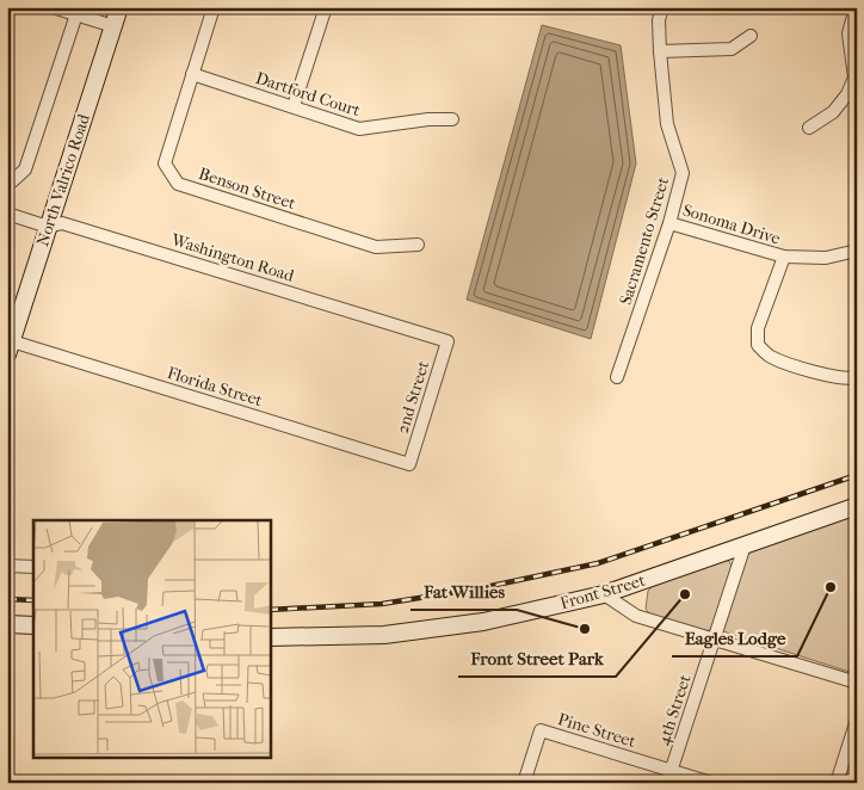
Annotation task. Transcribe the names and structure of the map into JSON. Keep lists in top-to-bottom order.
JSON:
{
  "streets": {
    "street": [
      "Dartford Court",
      "North Valrico Road",
      "Benson Street",
      "Sonoma Drive",
      "Sacramento Street",
      "Washington Road",
      "Florida Street",
      "2nd Street",
      "Front Street",
      "4th Street",
      "Pine Street"
    ]
  },
  "crossings": [
    ["Dartford Court", "Benson Street"],
    ["North Valrico Road", "Washington Road"],
    ["North Valrico Road", "Florida Street"],
    ["Sonoma Drive", "Sacramento Street"],
    ["Washington Road", "2nd Street"],
    ["Florida Street", "2nd Street"],
    ["Front Street", "4th Street"],
    ["4th Street", "Pine Street"]
  ],
  "places": ["Eagles Lodge", "Front Street Park", "Fat Willies"]
}
